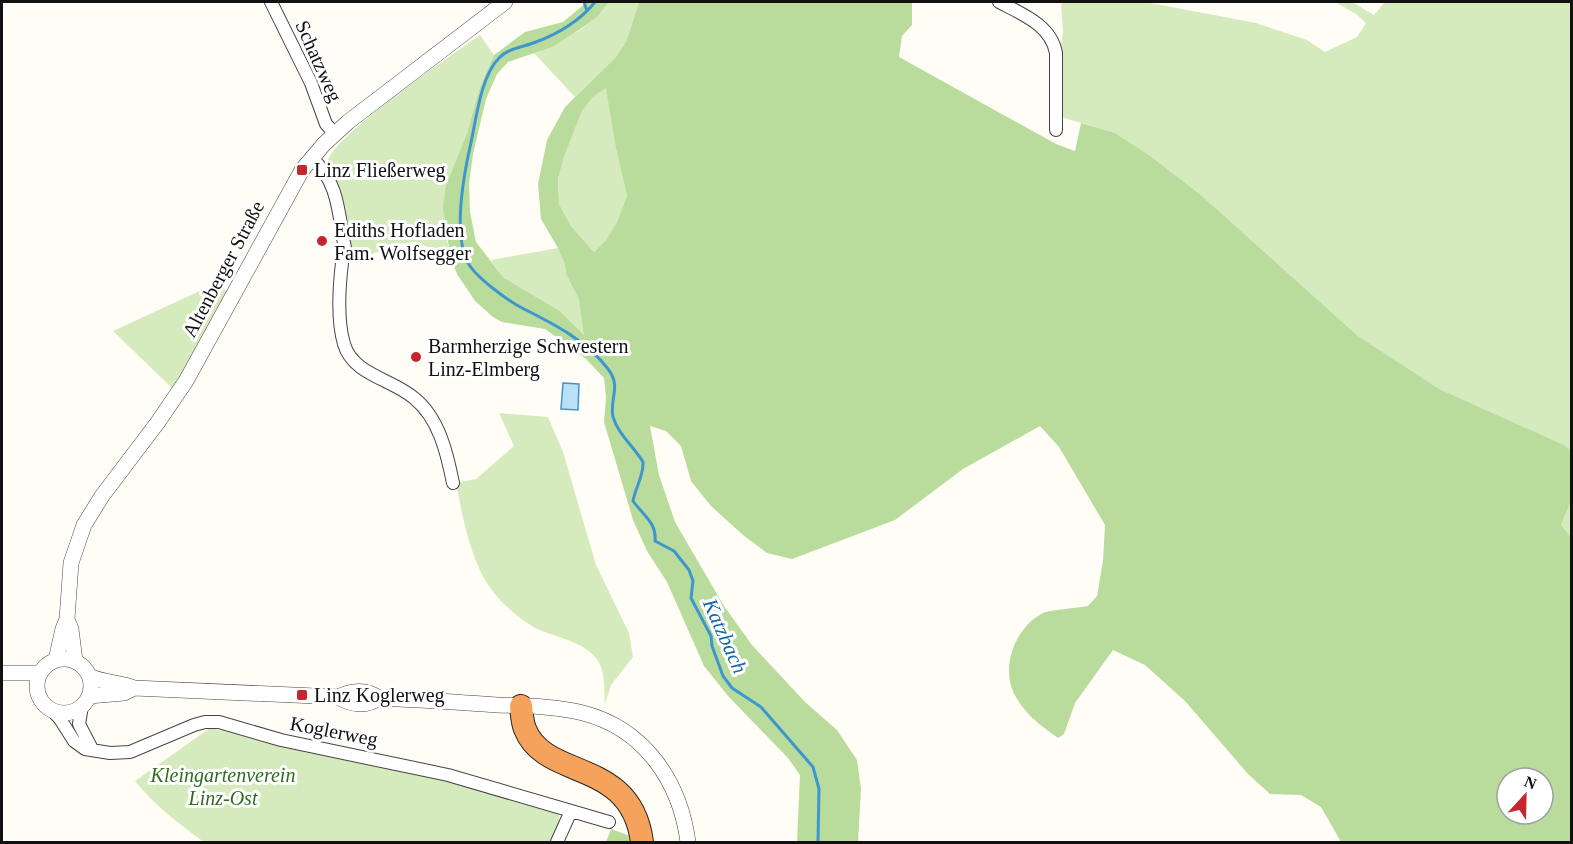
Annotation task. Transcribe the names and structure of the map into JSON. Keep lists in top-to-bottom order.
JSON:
{
  "streets": {
    "street": ["Schatzweg", "Altenberger Straße", "Koglerweg"]
  },
  "crossings": [
    ["Schatzweg", "Altenberger Straße"],
    ["Altenberger Straße", "Koglerweg"]
  ],
  "water": ["Katzbach"],
  "parks": ["Kleingartenverein Linz-Ost"],
  "places": {
    "transit": ["Linz Fließerweg", "Linz Koglerweg"],
    "other": ["Ediths Hofladen Fam. Wolfsegger", "Barmherzige Schwestern Linz-Elmberg"]
  },
  "north": "top"
}
